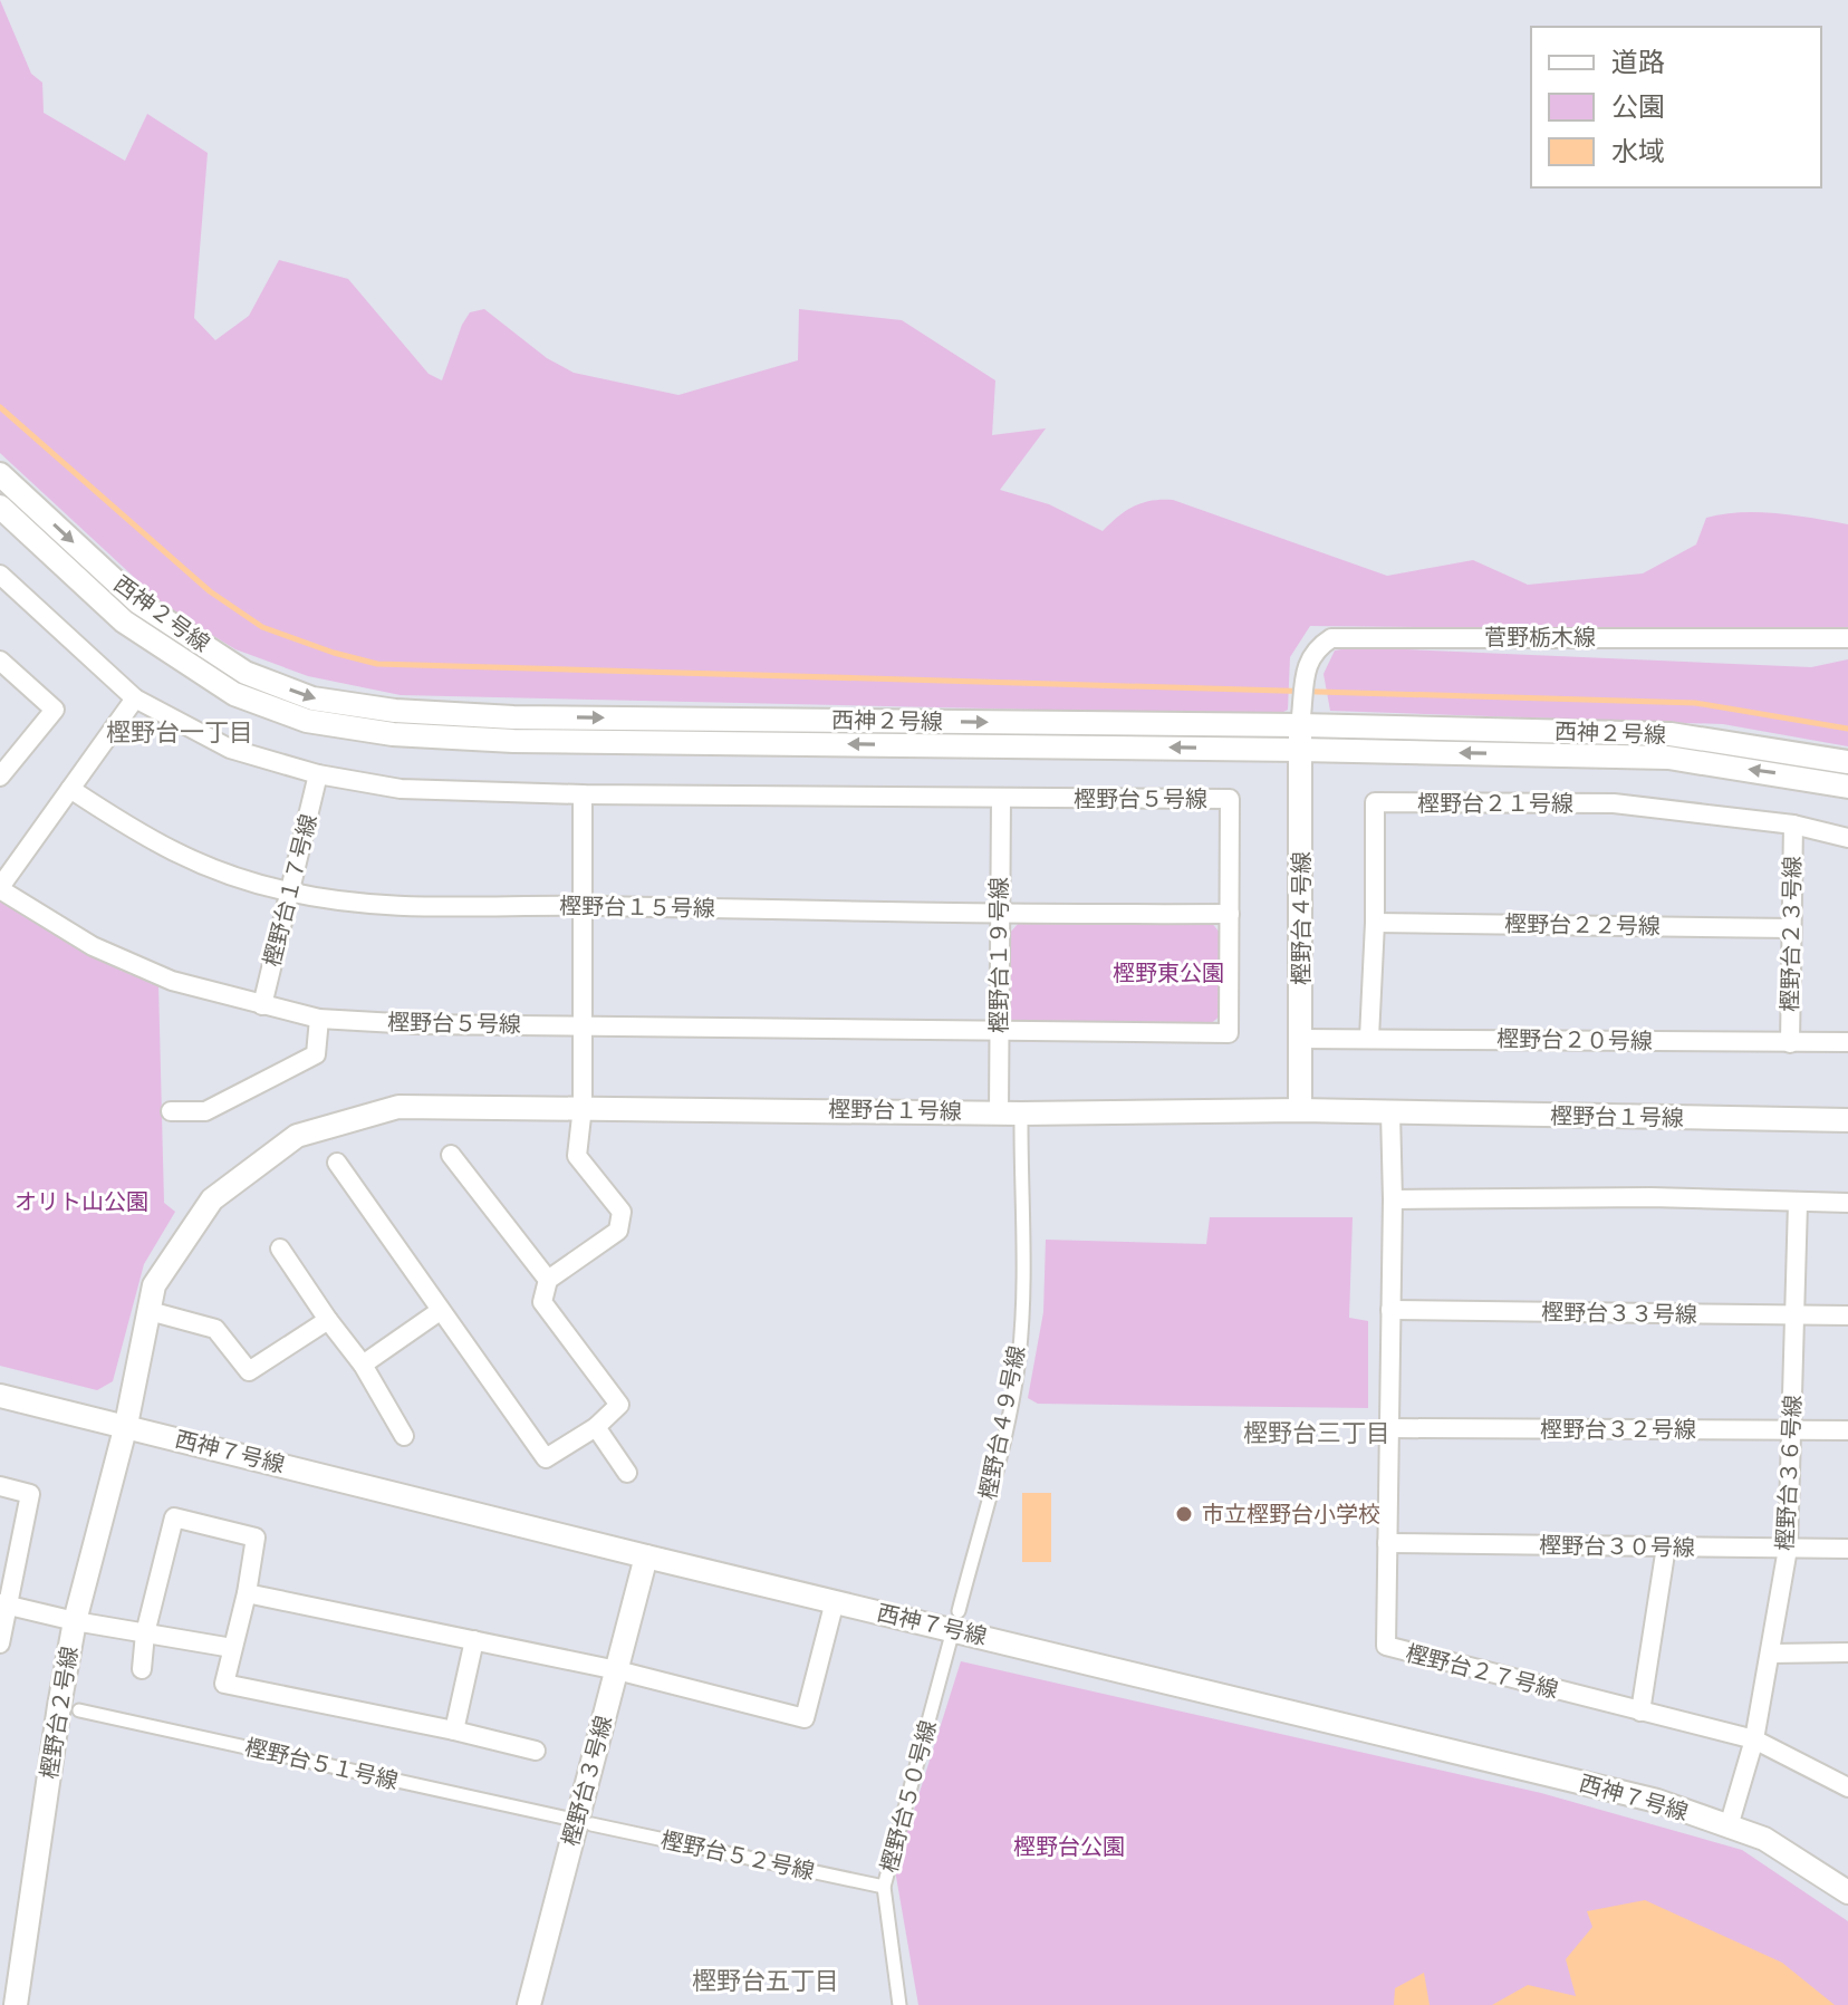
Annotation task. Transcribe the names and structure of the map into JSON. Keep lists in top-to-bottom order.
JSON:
{
  "streets": {
    "street": [
      "西神２号線",
      "菅野栃木線",
      "樫野台５号線",
      "樫野台２１号線",
      "樫野台１７号線",
      "樫野台１５号線",
      "樫野台４号線",
      "樫野台２２号線",
      "樫野台２３号線",
      "樫野台１９号線",
      "樫野台２０号線",
      "樫野台１号線",
      "樫野台３３号線",
      "樫野台４９号線",
      "樫野台３２号線",
      "西神７号線",
      "樫野台３６号線",
      "樫野台３０号線",
      "樫野台２７号線",
      "樫野台２号線",
      "樫野台５１号線",
      "樫野台３号線",
      "樫野台５０号線",
      "樫野台５２号線"
    ]
  },
  "crossings": [
    ["西神２号線", "菅野栃木線"],
    ["西神２号線", "樫野台４号線"],
    ["菅野栃木線", "樫野台４号線"],
    ["樫野台５号線", "樫野台１７号線"],
    ["樫野台５号線", "樫野台１５号線"],
    ["樫野台５号線", "樫野台１９号線"],
    ["樫野台２１号線", "樫野台２２号線"],
    ["樫野台２１号線", "樫野台２３号線"],
    ["樫野台２１号線", "樫野台２０号線"],
    ["樫野台１７号線", "樫野台１５号線"],
    ["樫野台１５号線", "樫野台１９号線"],
    ["樫野台４号線", "樫野台２０号線"],
    ["樫野台４号線", "樫野台１号線"],
    ["樫野台２２号線", "樫野台２３号線"],
    ["樫野台２３号線", "樫野台２０号線"],
    ["樫野台１９号線", "樫野台１号線"],
    ["樫野台１号線", "西神７号線"],
    ["樫野台１号線", "樫野台２７号線"],
    ["樫野台１号線", "樫野台２号線"],
    ["樫野台３３号線", "樫野台３６号線"],
    ["樫野台３３号線", "樫野台２７号線"],
    ["樫野台３２号線", "樫野台３６号線"],
    ["樫野台３２号線", "樫野台２７号線"],
    ["西神７号線", "樫野台３６号線"],
    ["西神７号線", "樫野台２号線"],
    ["西神７号線", "樫野台３号線"],
    ["樫野台３６号線", "樫野台３０号線"],
    ["樫野台３６号線", "樫野台２７号線"],
    ["樫野台３０号線", "樫野台２７号線"],
    ["樫野台５０号線", "樫野台５２号線"]
  ],
  "districts": ["樫野台一丁目", "樫野台三丁目", "樫野台五丁目"],
  "parks": ["樫野東公園", "オリト山公園", "樫野台公園"],
  "places": ["市立樫野台小学校"],
  "legend": ["道路", "公園", "水域"]
}
